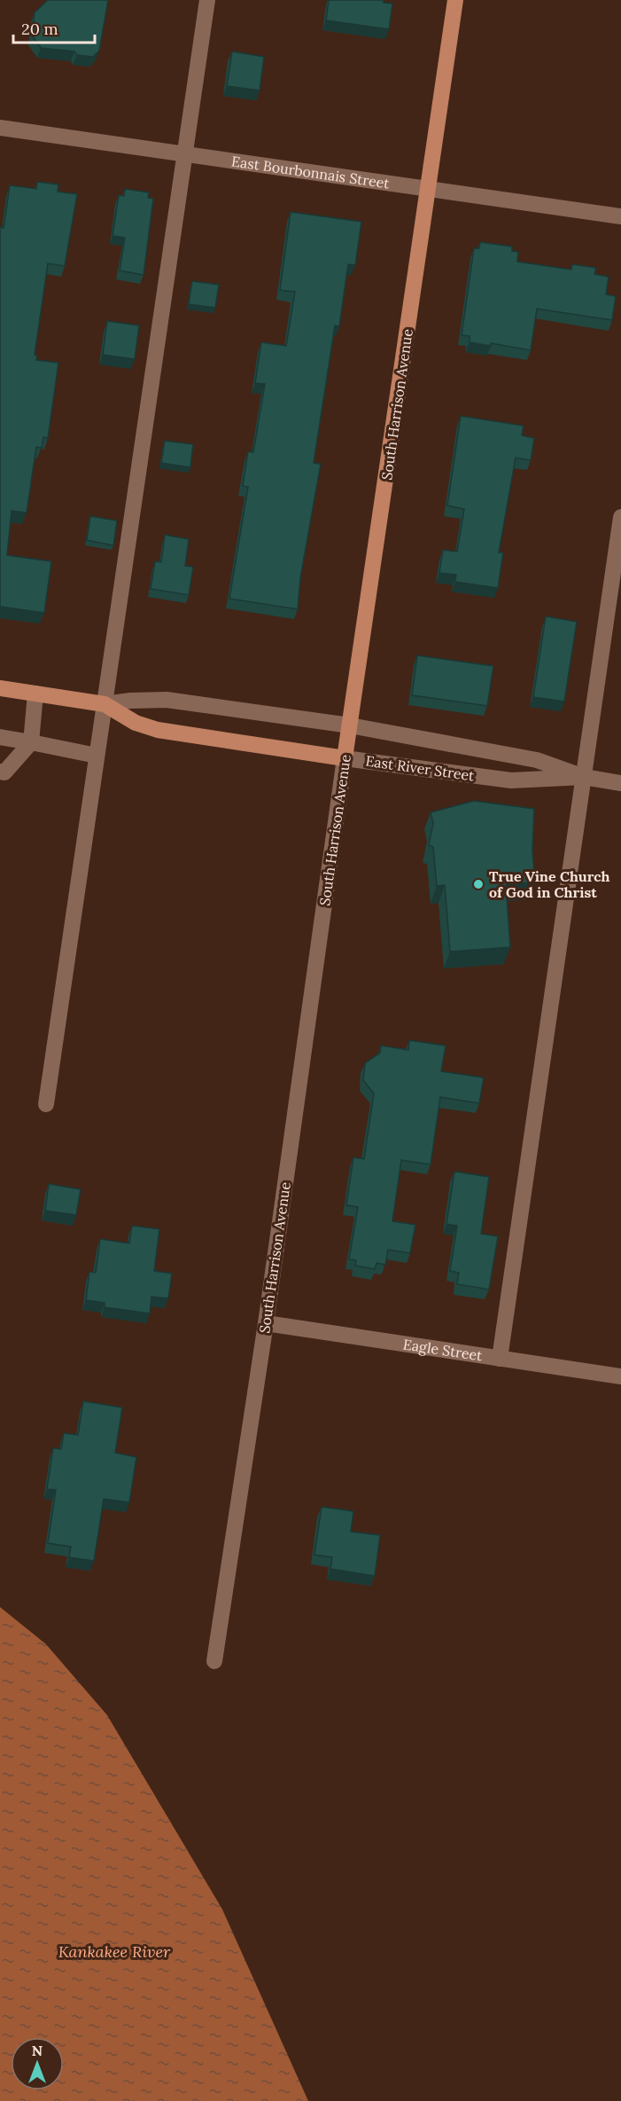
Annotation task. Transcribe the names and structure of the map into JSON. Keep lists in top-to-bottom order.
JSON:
{
  "streets": {
    "main road": ["South Harrison Avenue", "East River Street"],
    "street": ["East Bourbonnais Street", "Eagle Street"]
  },
  "crossings": [
    ["East Bourbonnais Street", "South Harrison Avenue"],
    ["South Harrison Avenue", "East River Street"],
    ["South Harrison Avenue", "Eagle Street"]
  ],
  "water": ["Kankakee River"],
  "places": ["True Vine Church of God in Christ"],
  "scale_bar": "20 m",
  "north": "top"
}
